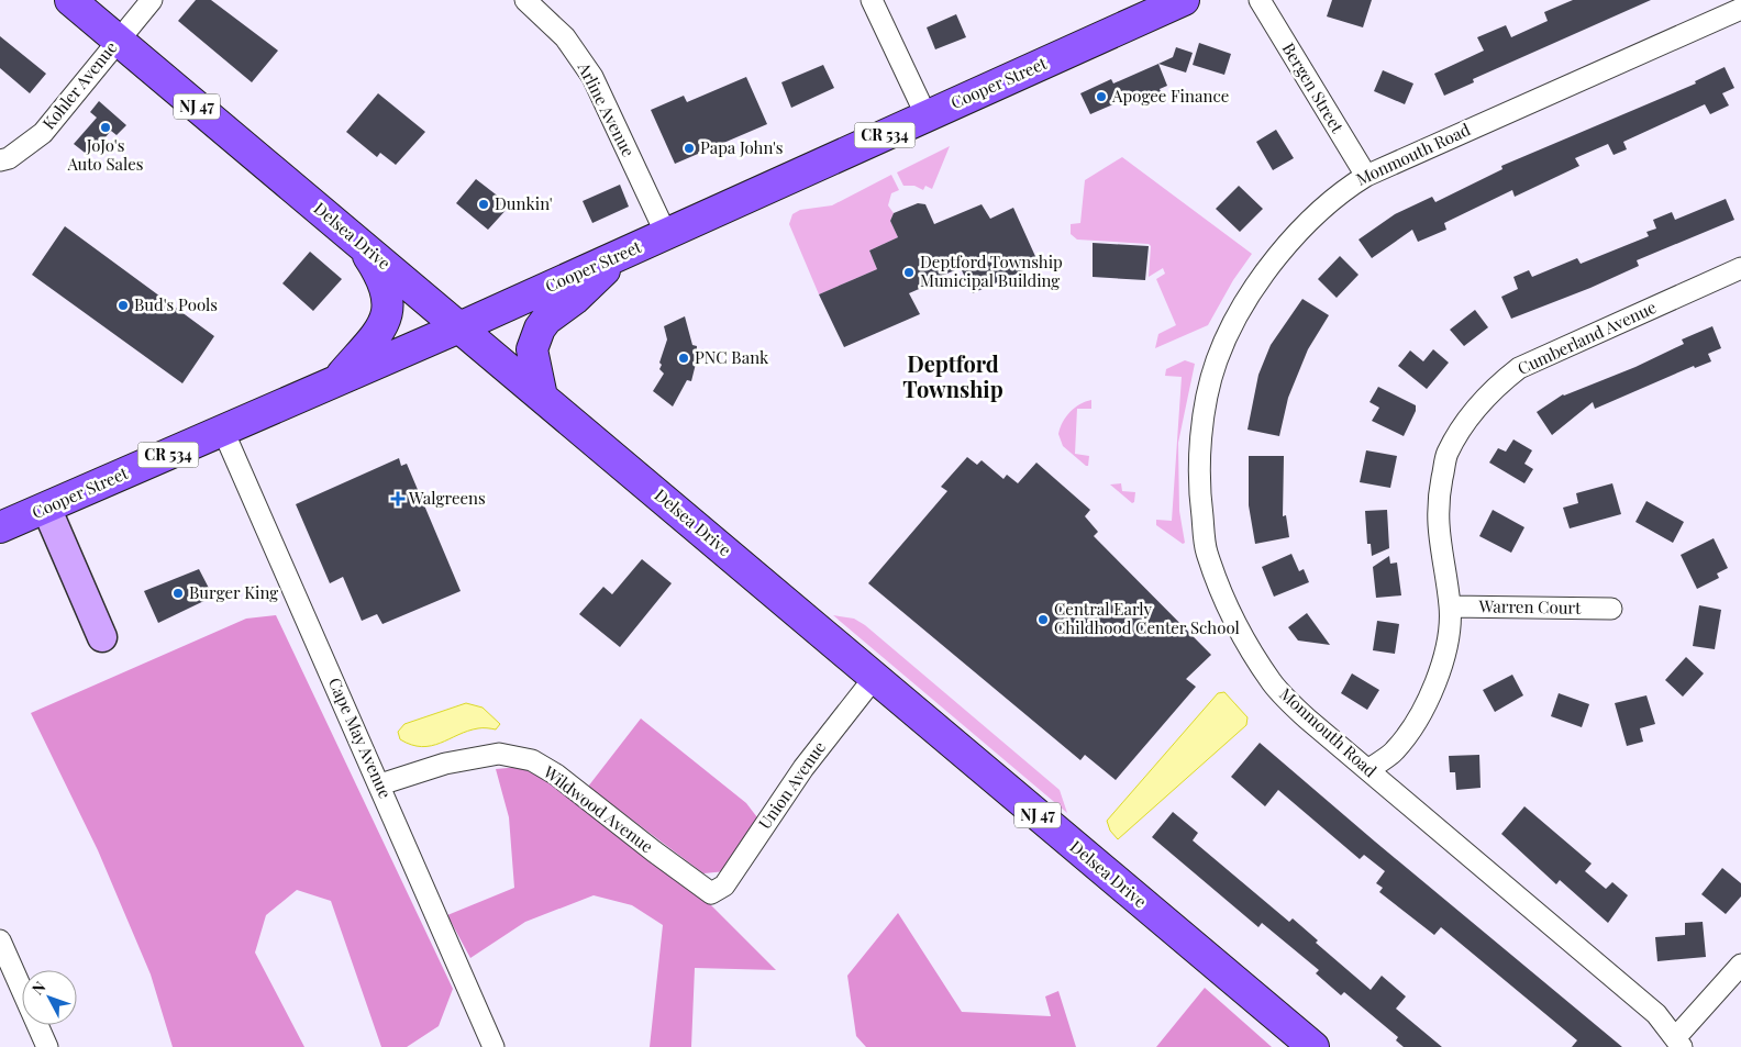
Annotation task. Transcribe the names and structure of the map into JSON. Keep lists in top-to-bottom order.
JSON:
{
  "streets": {
    "main road": [
      "Cooper Street",
      "NJ 47",
      "CR 534",
      "Delsea Drive"
    ],
    "street": [
      "Kohler Avenue",
      "Bergen Street",
      "Arline Avenue",
      "Monmouth Road",
      "Cumberland Avenue",
      "Warren Court",
      "Cape May Avenue",
      "Union Avenue",
      "Wildwood Avenue"
    ]
  },
  "crossings": [
    ["Cooper Street", "Arline Avenue"],
    ["Cooper Street", "Delsea Drive"],
    ["Cooper Street", "Cape May Avenue"],
    ["Kohler Avenue", "Delsea Drive"],
    ["Bergen Street", "Monmouth Road"],
    ["Monmouth Road", "Cumberland Avenue"],
    ["Delsea Drive", "Union Avenue"],
    ["Cumberland Avenue", "Warren Court"],
    ["Cape May Avenue", "Wildwood Avenue"],
    ["Union Avenue", "Wildwood Avenue"]
  ],
  "districts": ["Deptford Township"],
  "places": {
    "other": [
      "Apogee Finance",
      "JoJo's Auto Sales",
      "Papa John's",
      "Dunkin'",
      "Deptford Township Municipal Building",
      "Bud's Pools",
      "PNC Bank",
      "Burger King",
      "Central Early Childhood Center School"
    ],
    "health": ["Walgreens"]
  },
  "north": "top left"
}
